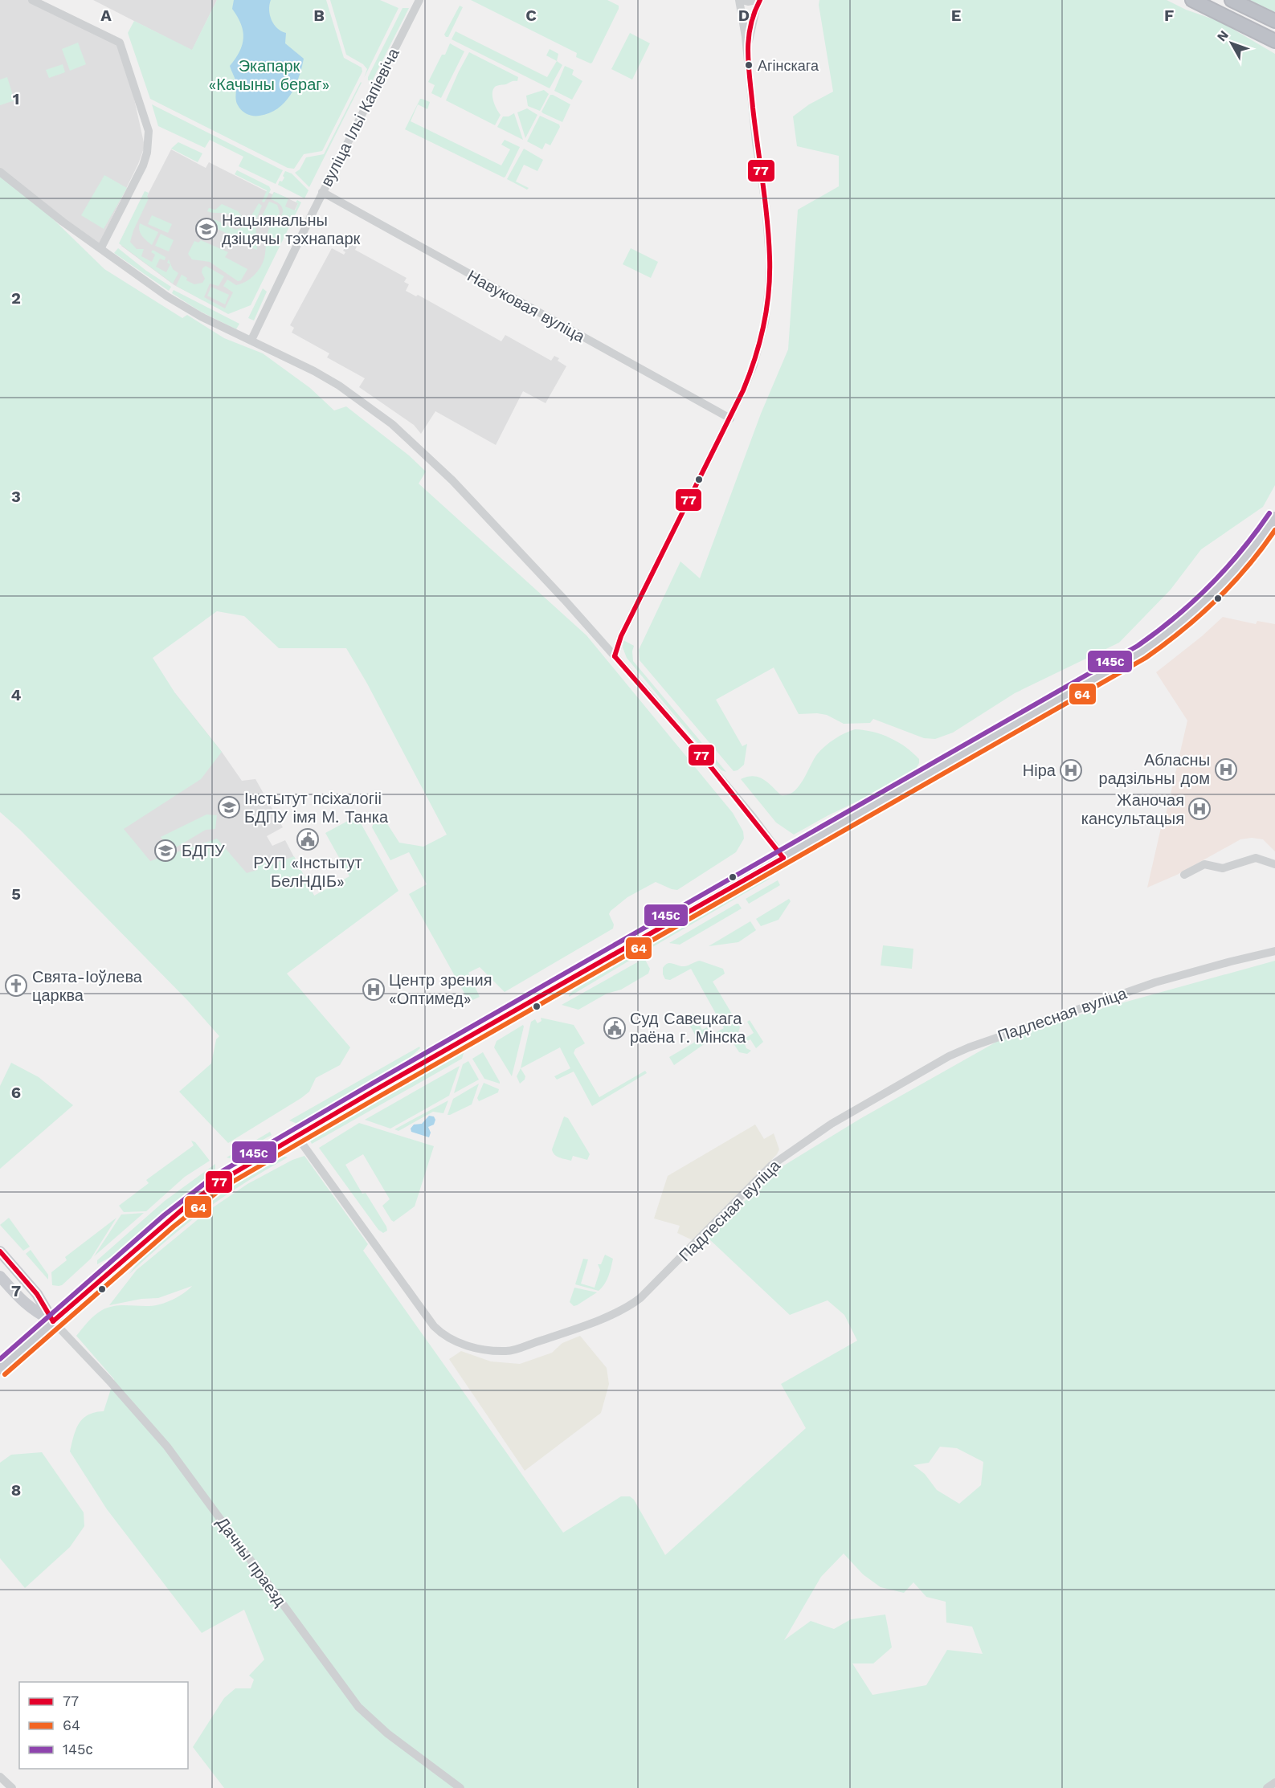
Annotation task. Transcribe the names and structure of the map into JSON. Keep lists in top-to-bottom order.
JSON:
{
  "streets": {
    "street": [
      "вуліца Ільі Капіевіча",
      "Навуковая вуліца",
      "Падлесная вуліца",
      "Дачны праезд"
    ]
  },
  "crossings": [
    ["вуліца Ільі Капіевіча", "Навуковая вуліца"]
  ],
  "parks": ["Экапарк «Качыны бераг»"],
  "places": {
    "other": ["Агінскага"],
    "school or university": ["Нацыянальны дзіцячы тэхнапарк", "Інстытут псіхалогіі БДПУ імя М. Танка", "БДПУ"],
    "hospital": [
      "Абласны радзільны дом",
      "Ніра",
      "Жаночая кансультацыя",
      "Центр зрения «Оптимед»"
    ],
    "public building": ["РУП «Інстытут БелНДІБ»", "Суд Савецкага раёна г. Мінска"],
    "church": ["Свята-Іоўлева царква"]
  },
  "lines": ["transit line 77", "transit line 145с", "transit line 64"],
  "legend": ["77", "64", "145с"],
  "north": "top left",
  "grid": {
    "columns": [
      "A",
      "B",
      "C",
      "D",
      "E",
      "F"
    ],
    "rows": [
      "1",
      "2",
      "3",
      "4",
      "5",
      "6",
      "7",
      "8"
    ]
  }
}
